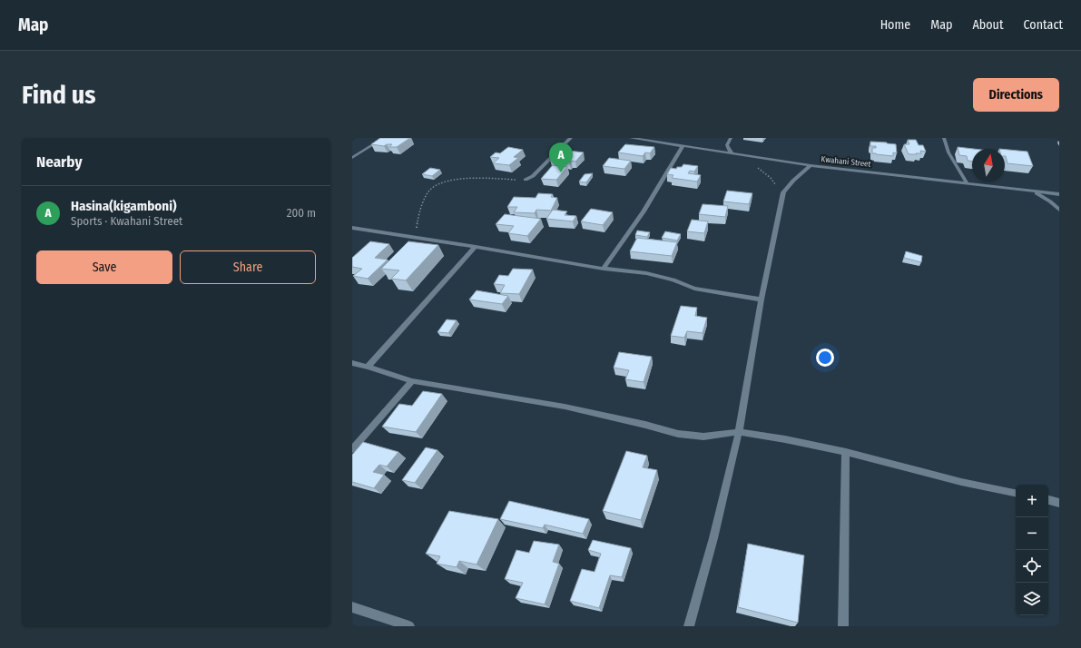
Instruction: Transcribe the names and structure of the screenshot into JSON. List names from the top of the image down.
{
  "streets": {
    "street": ["Kwahani Street"]
  },
  "north": "top",
  "page": {
    "header": "Map",
    "nav": [
      "Home",
      "Map",
      "About",
      "Contact"
    ],
    "buttons": [
      "Directions",
      ["Save", "Share"]
    ],
    "title": "Find us",
    "heading": "Nearby",
    "pins": "A",
    "list": [
      {
        "mark": "A",
        "name": "Hasina(kigamboni)",
        "note": "Sports · Kwahani Street",
        "value": "200 m"
      }
    ],
    "map_buttons": ["+", "−"]
  }
}
